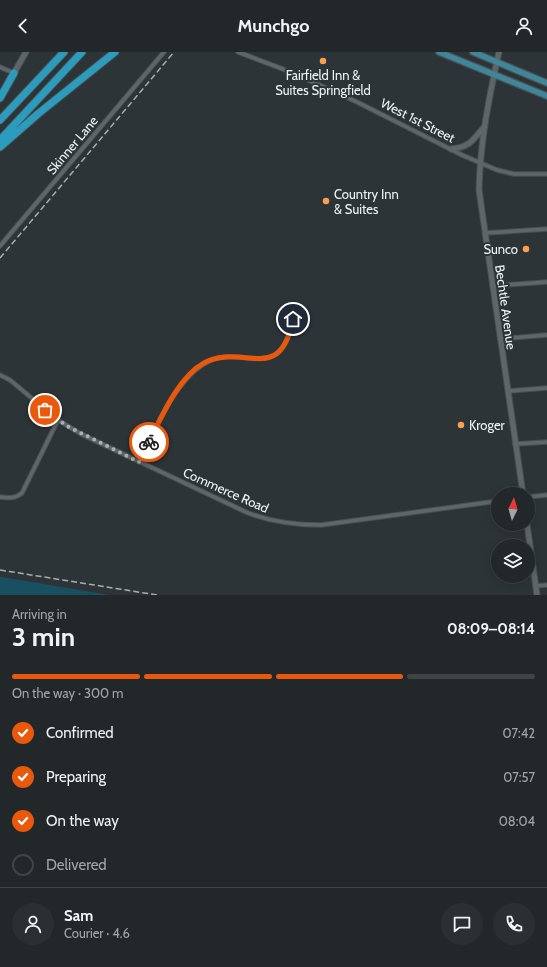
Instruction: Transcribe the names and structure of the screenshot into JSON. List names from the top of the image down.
{
  "streets": {
    "main road": ["Bechtle Avenue"],
    "street": ["West 1st Street", "Skinner Lane", "Commerce Road"]
  },
  "crossings": [
    ["West 1st Street", "Bechtle Avenue"]
  ],
  "places": [
    "Fairfield Inn & Suites Springfield",
    "Country Inn & Suites",
    "Sunco",
    "Kroger"
  ],
  "north": "top",
  "page": {
    "header": "Munchgo",
    "heading": ["3 min", "Arriving in", "08:09–08:14"],
    "panel": ["Sam", "Courier · 4.6"],
    "bar": "On the way · 300 m",
    "list": [
      ["Confirmed", "07:42"],
      ["Preparing", "07:57"],
      ["On the way", "08:04"],
      "Delivered"
    ]
  }
}
